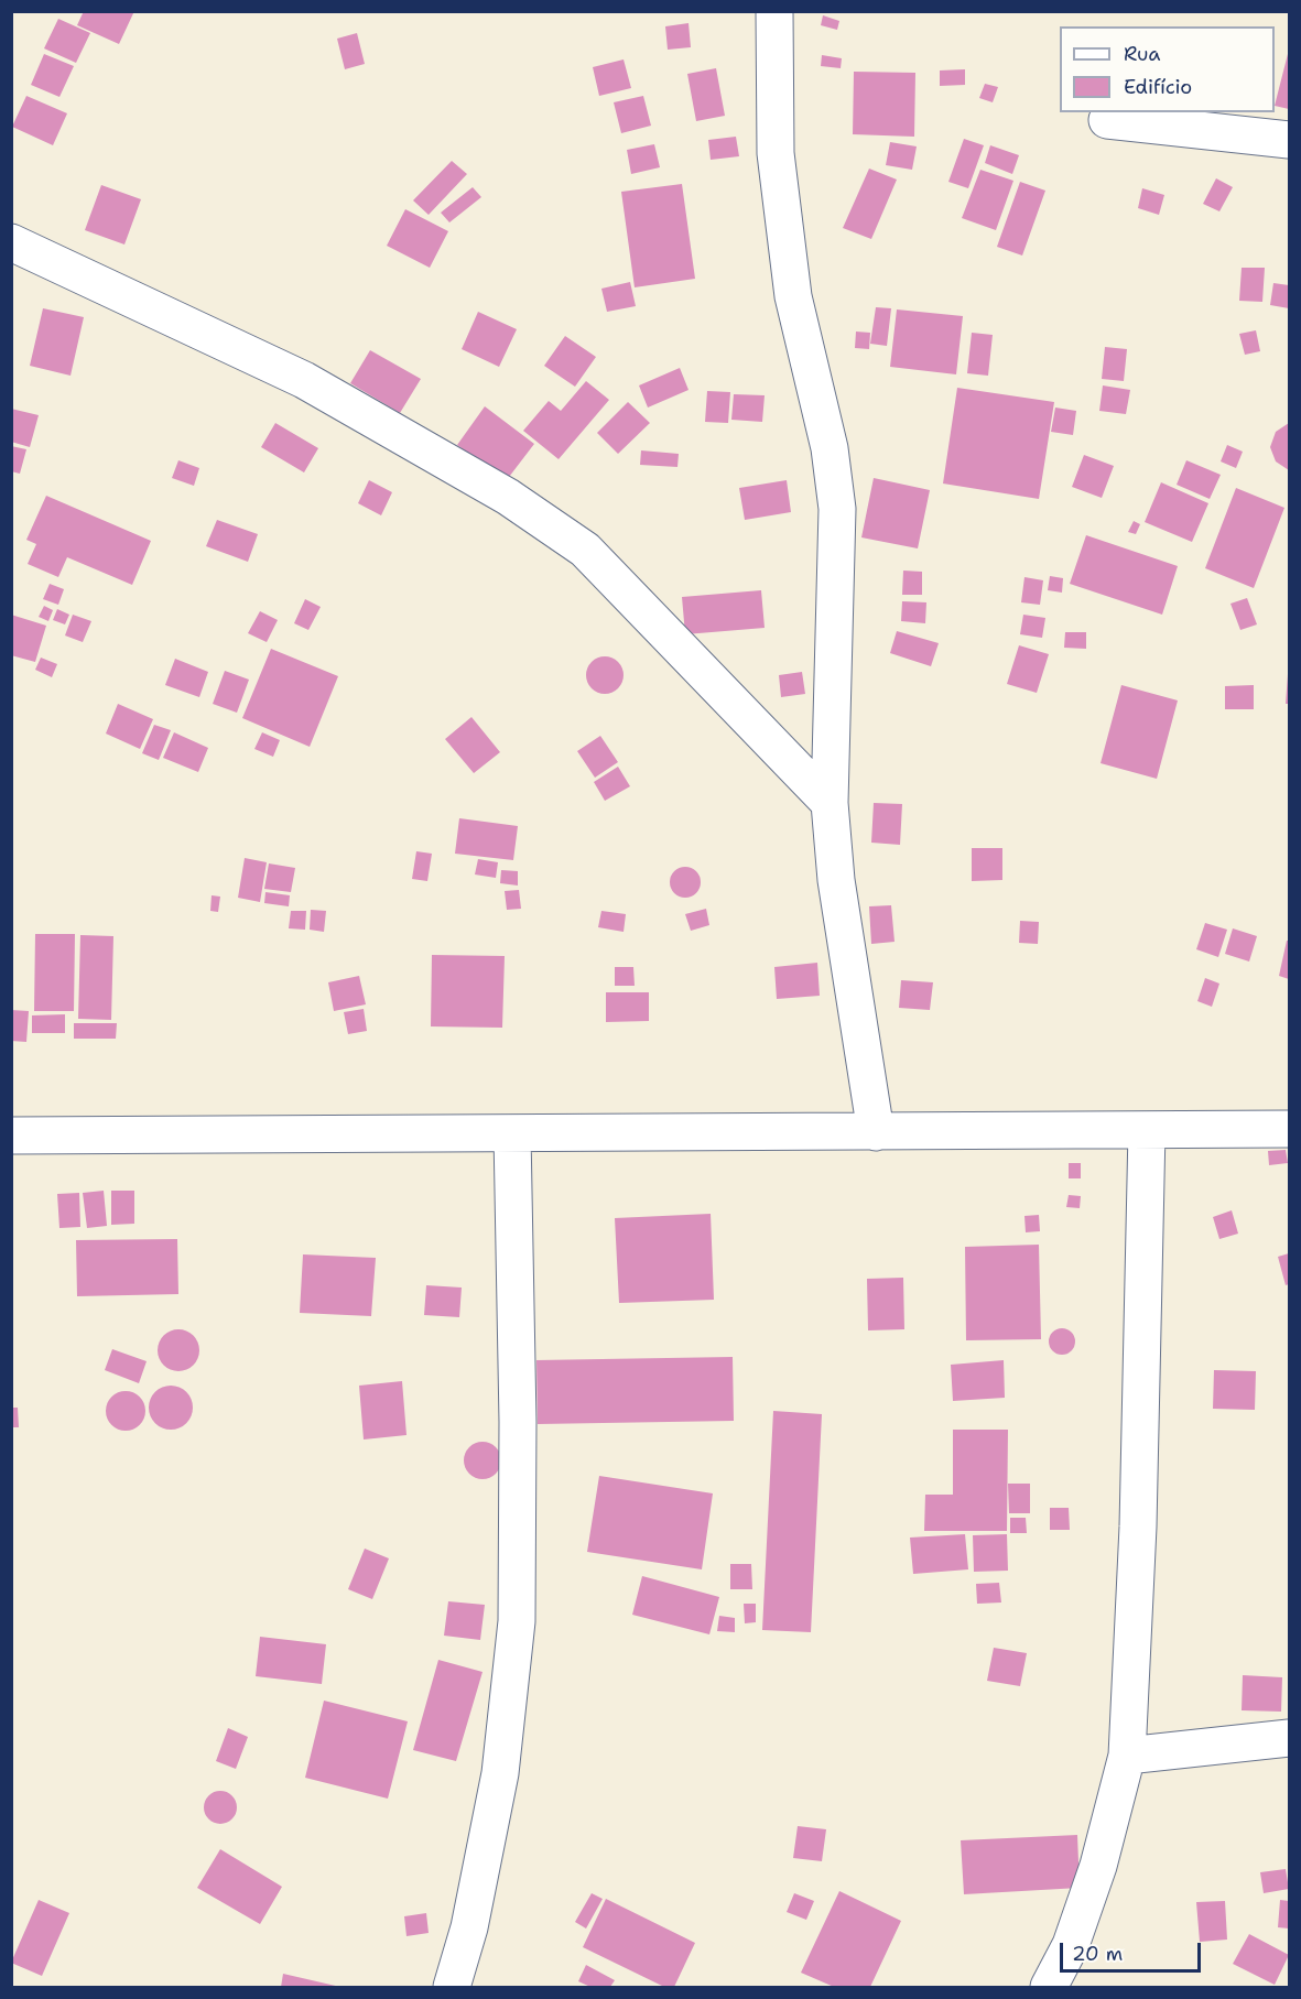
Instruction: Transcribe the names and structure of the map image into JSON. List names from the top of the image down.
{
  "legend": ["Rua", "Edifício"],
  "scale_bar": "20 m"
}
